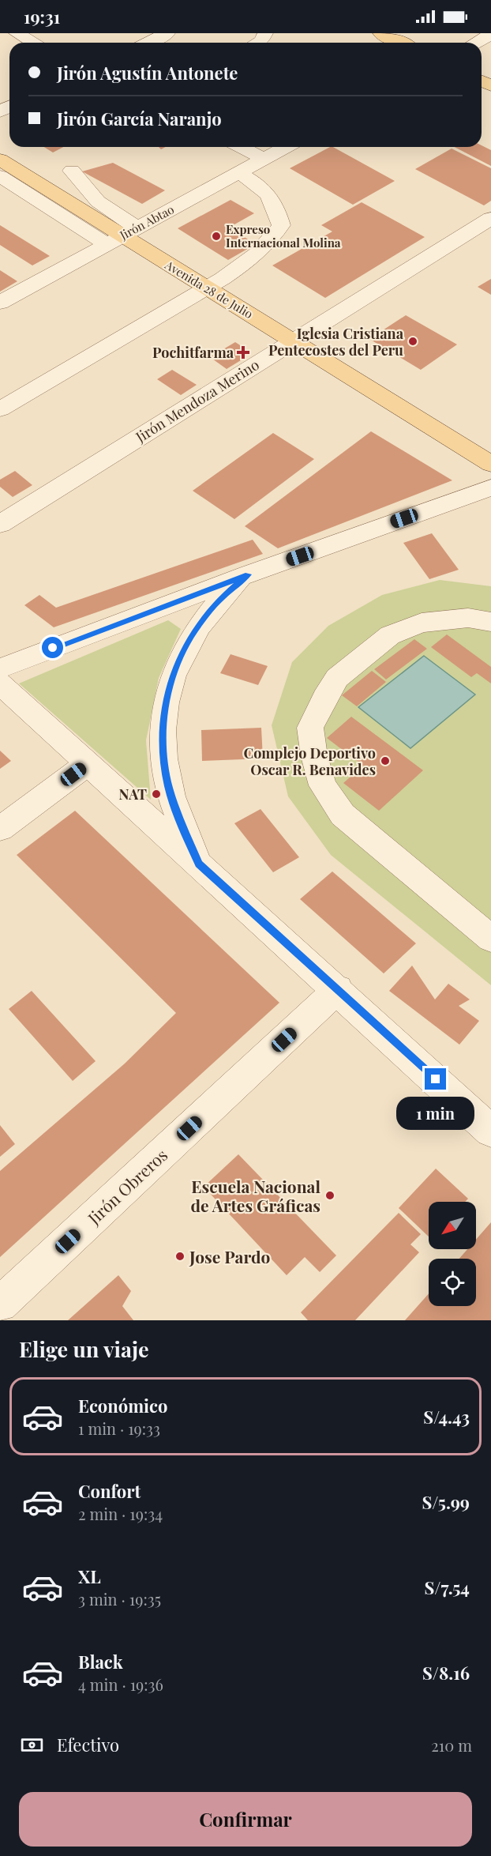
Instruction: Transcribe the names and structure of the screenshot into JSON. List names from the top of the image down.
{
  "streets": {
    "main road": ["Avenida 28 de Julio"],
    "street": ["Jirón Abtao", "Jirón Mendoza Merino", "Jirón Obreros"]
  },
  "crossings": [
    ["Jirón Abtao", "Avenida 28 de Julio"],
    ["Avenida 28 de Julio", "Jirón Mendoza Merino"]
  ],
  "places": {
    "other": [
      "Expreso Internacional Molina",
      "Iglesia Cristiana Pentecostes del Peru",
      "Complejo Deportivo Oscar R. Benavides",
      "NAT",
      "Escuela Nacional de Artes Gráficas",
      "Jose Pardo"
    ],
    "health": ["Pochitfarma"]
  },
  "north": "bottom left",
  "page": {
    "status": "19:31",
    "banner": ["Jirón Agustín Antonete", "Jirón García Naranjo"],
    "bubble": "1 min",
    "heading": "Elige un viaje",
    "list": [
      {
        "name": "Económico",
        "note": "1 min · 19:33",
        "value": "S/4.43"
      },
      {
        "name": "Confort",
        "note": "2 min · 19:34",
        "value": "S/5.99"
      },
      {
        "name": "XL",
        "note": "3 min · 19:35",
        "value": "S/7.54"
      },
      {
        "name": "Black",
        "note": "4 min · 19:36",
        "value": "S/8.16"
      }
    ],
    "pay": ["Efectivo", "210 m"],
    "buttons": "Confirmar"
  }
}
